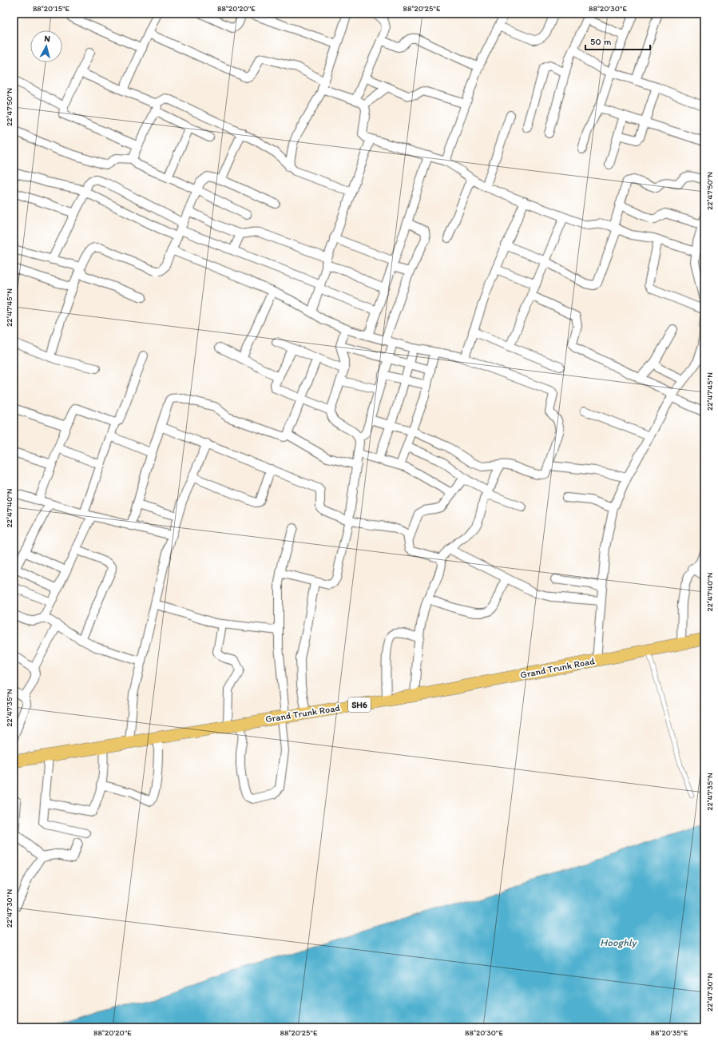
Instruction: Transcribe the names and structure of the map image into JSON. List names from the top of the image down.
{
  "streets": {
    "main road": ["Grand Trunk Road", "SH6"]
  },
  "water": ["Hooghly"],
  "scale_bar": "50 m",
  "north": "top",
  "coordinates": [
    "88°20'15\"E",
    "88°20'20\"E",
    "88°20'25\"E",
    "88°20'30\"E",
    "22°47'50\"N",
    "22°47'45\"N",
    "22°47'40\"N",
    "22°47'35\"N",
    "22°47'30\"N",
    "88°20'35\"E"
  ]
}
